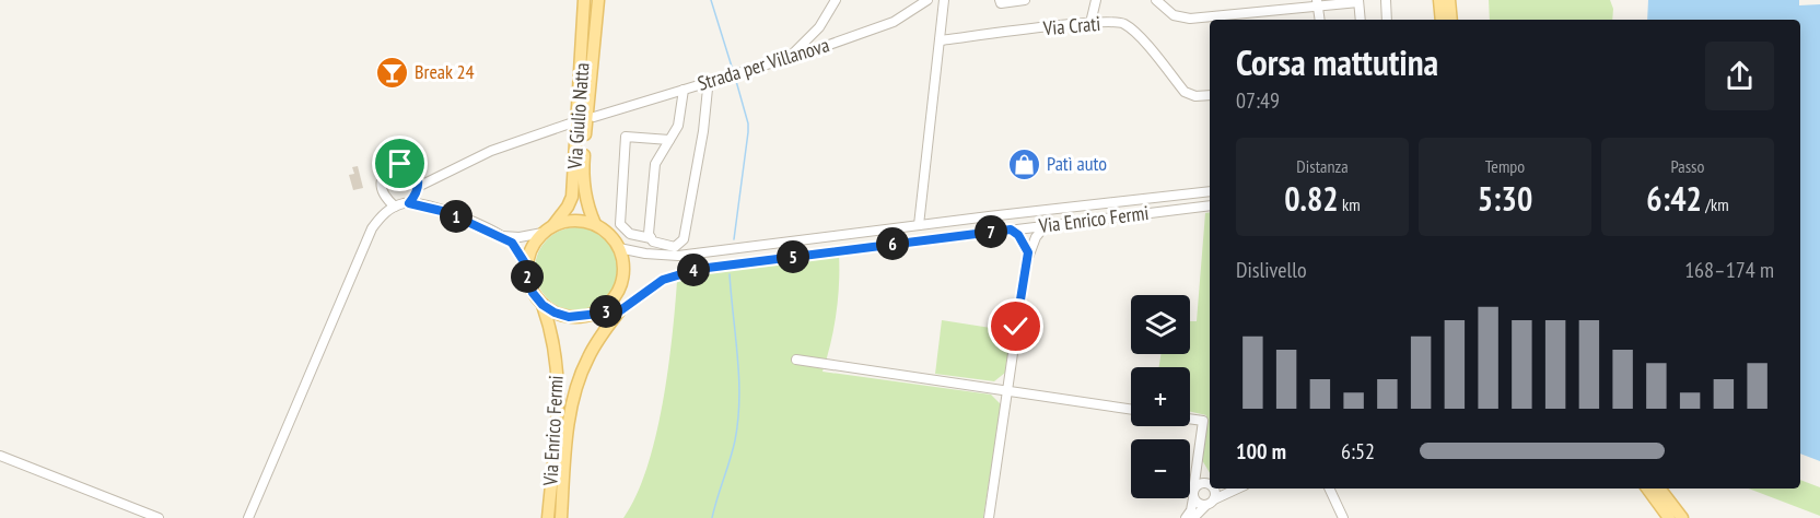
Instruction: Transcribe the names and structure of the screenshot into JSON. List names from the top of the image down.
{
  "streets": {
    "main road": ["Via Giulio Natta", "Via Enrico Fermi"],
    "street": ["Via Crati", "Strada per Villanova"]
  },
  "crossings": [
    ["Via Giulio Natta", "Via Enrico Fermi"]
  ],
  "places": {
    "bar": ["Break 24"],
    "shop": ["Patì auto"]
  },
  "page": {
    "heading": ["Corsa mattutina", "07:49"],
    "stats": [
      ["Distanza", "0.82 km"],
      ["Tempo", "5:30"],
      ["Passo", "6:42 /km"]
    ],
    "pins": [
      "1",
      "7",
      "6",
      "5",
      "4",
      "2",
      "3"
    ],
    "chart": ["Dislivello", "168–174 m"],
    "map_buttons": ["+", "−"],
    "list": [
      {
        "name": "100 m",
        "note": "6:52"
      }
    ]
  }
}
